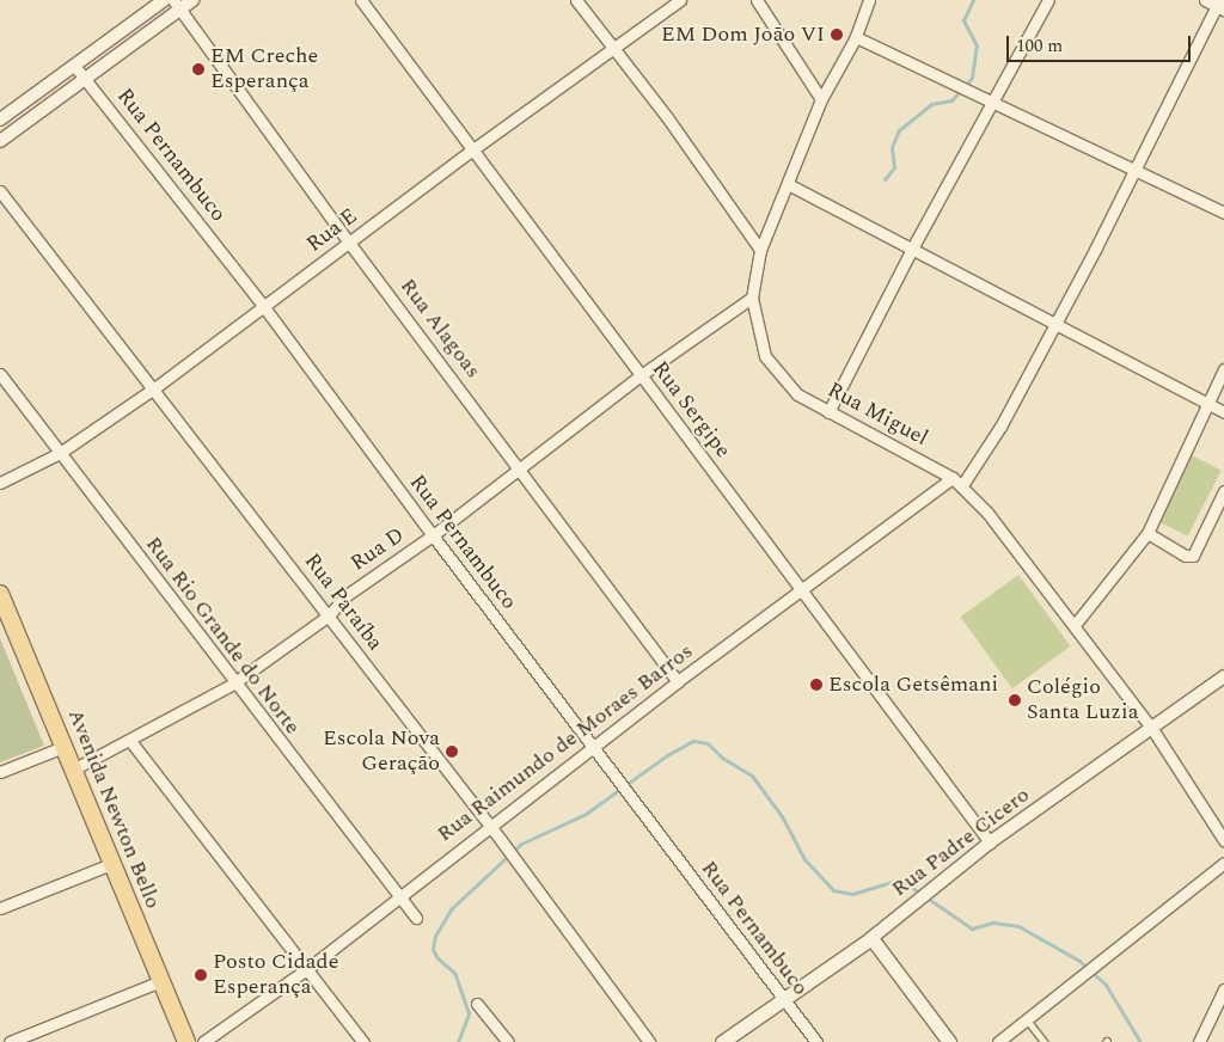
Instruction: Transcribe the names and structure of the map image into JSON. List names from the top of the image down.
{
  "streets": {
    "main road": ["Avenida Newton Bello", "Rua Padre Cicero"],
    "street": [
      "Rua Pernambuco",
      "Rua E",
      "Rua Alagoas",
      "Rua Sergipe",
      "Rua Miguel",
      "Rua D",
      "Rua Paraíba",
      "Rua Rio Grande do Norte",
      "Rua Raimundo de Moraes Barros"
    ]
  },
  "crossings": [
    ["Rua Pernambuco", "Rua E"],
    ["Rua Pernambuco", "Rua D"],
    ["Rua Pernambuco", "Rua Raimundo de Moraes Barros"],
    ["Rua Pernambuco", "Rua Padre Cicero"],
    ["Rua E", "Rua Alagoas"],
    ["Rua E", "Rua Sergipe"],
    ["Rua E", "Rua Paraíba"],
    ["Rua E", "Rua Rio Grande do Norte"],
    ["Rua Alagoas", "Rua D"],
    ["Rua Alagoas", "Rua Raimundo de Moraes Barros"],
    ["Rua Sergipe", "Rua D"],
    ["Rua Sergipe", "Rua Raimundo de Moraes Barros"],
    ["Rua Sergipe", "Rua Padre Cicero"],
    ["Rua Miguel", "Rua D"],
    ["Rua Miguel", "Rua Raimundo de Moraes Barros"],
    ["Rua Miguel", "Rua Padre Cicero"],
    ["Rua D", "Rua Paraíba"],
    ["Rua D", "Rua Rio Grande do Norte"],
    ["Rua D", "Avenida Newton Bello"],
    ["Rua Paraíba", "Rua Raimundo de Moraes Barros"],
    ["Rua Rio Grande do Norte", "Rua Raimundo de Moraes Barros"]
  ],
  "places": [
    "EM Dom João VI",
    "EM Creche Esperança",
    "Escola Getsêmani",
    "Colégio Santa Luzia",
    "Escola Nova Geração",
    "Posto Cidade Esperança"
  ],
  "scale_bar": "100 m"
}
